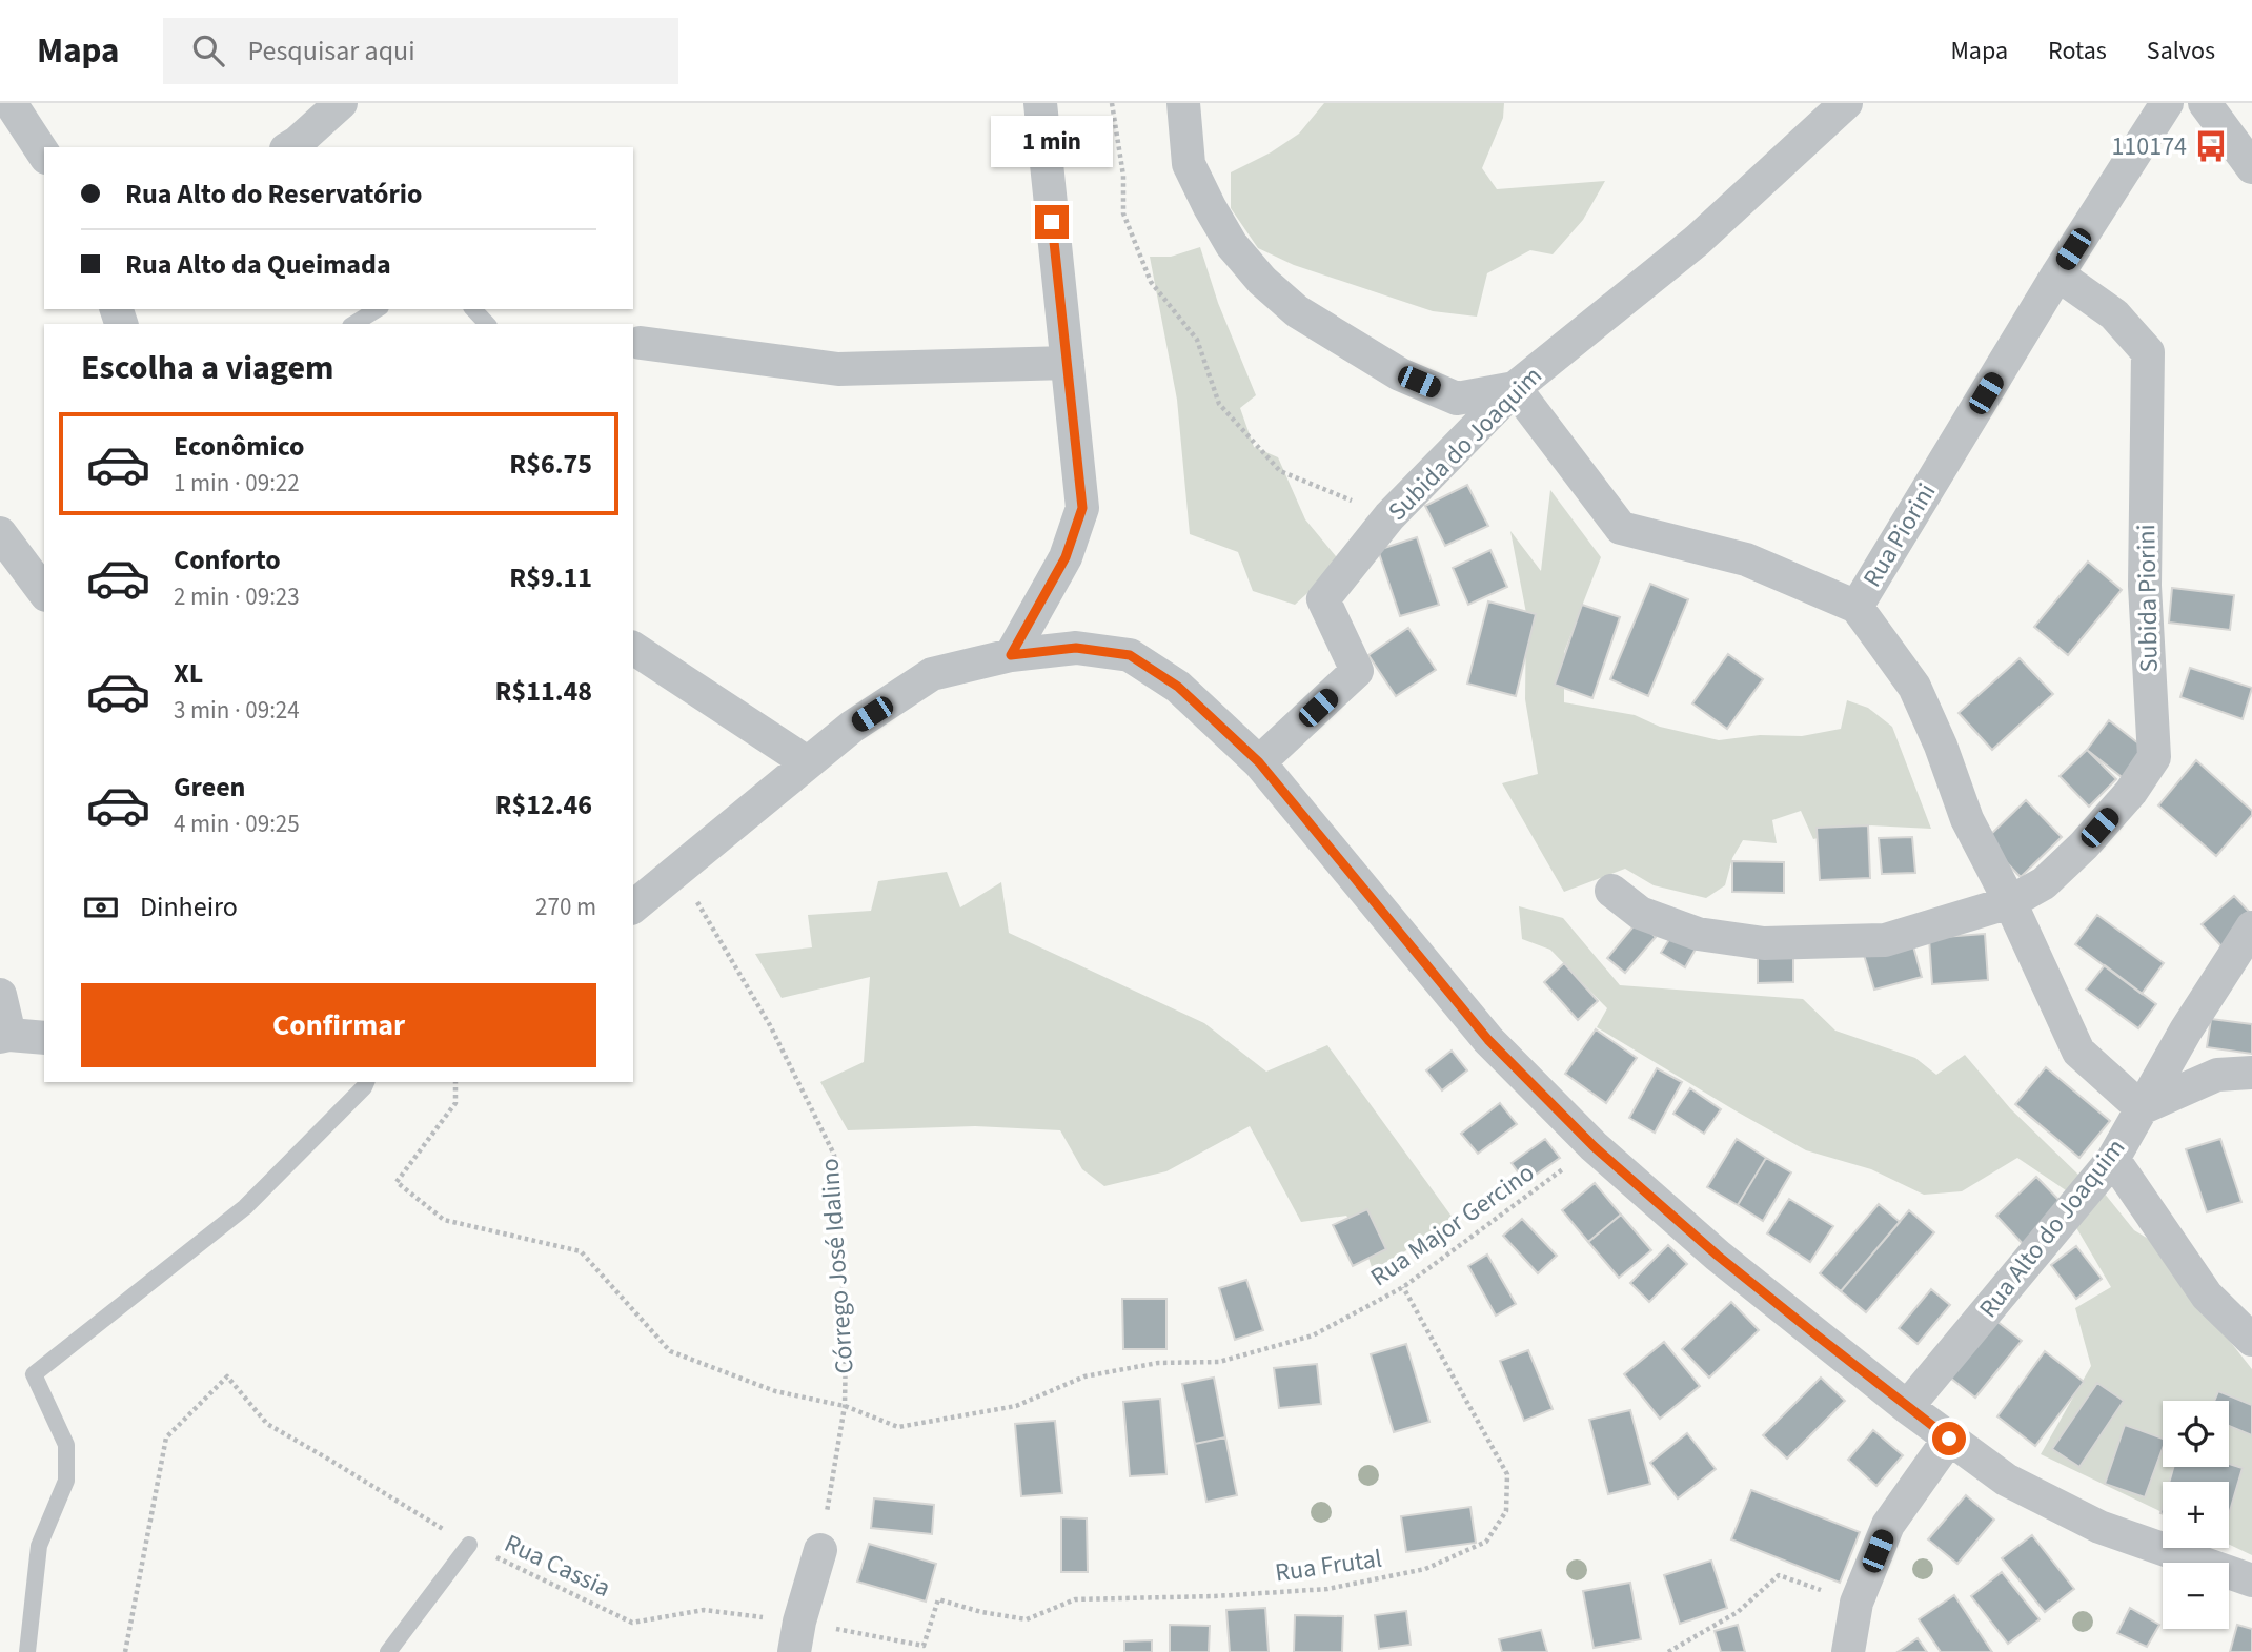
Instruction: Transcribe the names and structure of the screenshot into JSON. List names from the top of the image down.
{
  "streets": {
    "street": [
      "Subida do Joaquim",
      "Rua Piorini",
      "Subida Piorini",
      "Rua Alto do Joaquim"
    ],
    "path": [
      "Rua Major Gercino",
      "Córrego José Idalino",
      "Rua Cassia",
      "Rua Frutal"
    ]
  },
  "crossings": [
    ["Subida do Joaquim", "Rua Piorini"],
    ["Rua Piorini", "Subida Piorini"],
    ["Rua Major Gercino", "Córrego José Idalino"],
    ["Rua Major Gercino", "Rua Frutal"],
    ["Rua Cassia", "Rua Frutal"]
  ],
  "places": {
    "bus stop": ["110174"]
  },
  "page": {
    "header": "Mapa",
    "search": "Pesquisar aqui",
    "nav": ["Mapa", "Rotas", "Salvos"],
    "bubble": "1 min",
    "banner": ["Rua Alto do Reservatório", "Rua Alto da Queimada"],
    "heading": "Escolha a viagem",
    "list": [
      {
        "name": "Econômico",
        "note": "1 min · 09:22",
        "value": "R$6.75"
      },
      {
        "name": "Conforto",
        "note": "2 min · 09:23",
        "value": "R$9.11"
      },
      {
        "name": "XL",
        "note": "3 min · 09:24",
        "value": "R$11.48"
      },
      {
        "name": "Green",
        "note": "4 min · 09:25",
        "value": "R$12.46"
      }
    ],
    "pay": ["Dinheiro", "270 m"],
    "buttons": "Confirmar",
    "map_buttons": ["+", "−"]
  }
}
